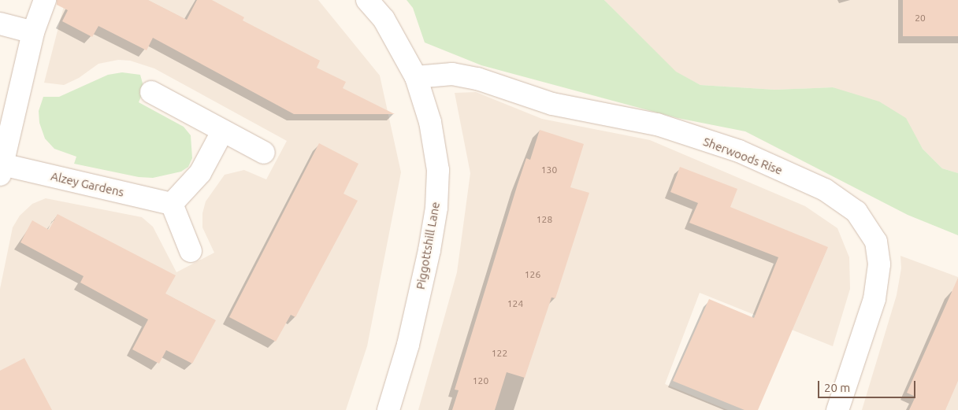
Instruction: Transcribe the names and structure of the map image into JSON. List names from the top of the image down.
{
  "streets": {
    "street": ["Sherwoods Rise", "Alzey Gardens", "Piggottshill Lane"]
  },
  "crossings": [
    ["Sherwoods Rise", "Piggottshill Lane"]
  ],
  "house_numbers": [
    "20",
    "130",
    "128",
    "126",
    "124",
    "122",
    "120"
  ],
  "scale_bar": "20 m"
}
